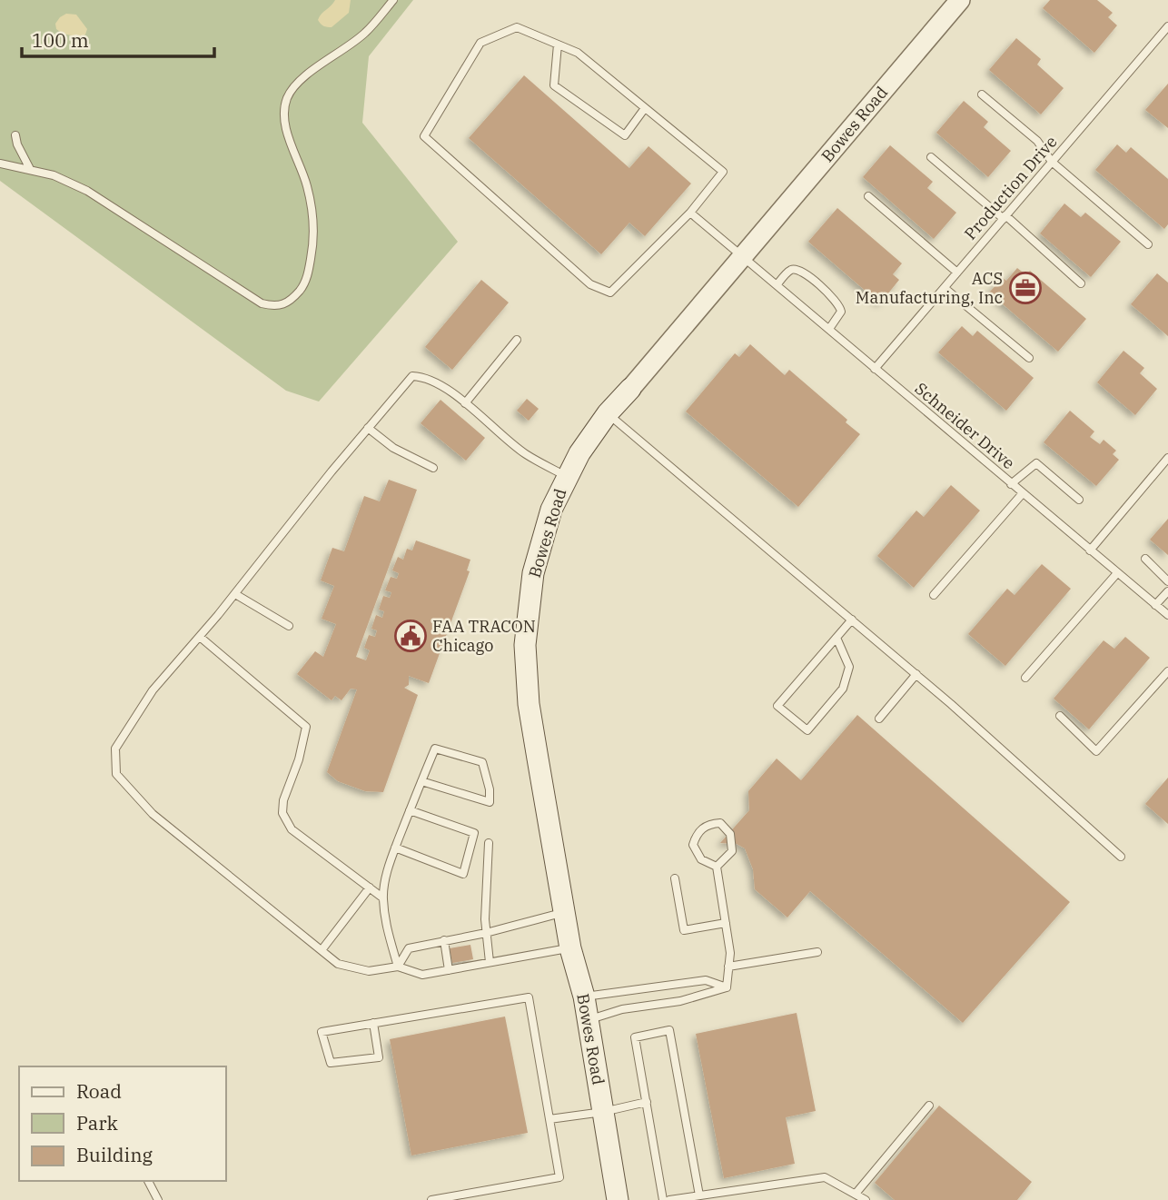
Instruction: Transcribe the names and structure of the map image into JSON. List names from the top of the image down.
{
  "streets": {
    "main road": ["Bowes Road"],
    "lane": ["Production Drive", "Schneider Drive"]
  },
  "crossings": [
    ["Bowes Road", "Schneider Drive"],
    ["Production Drive", "Schneider Drive"]
  ],
  "places": {
    "office": ["ACS Manufacturing, Inc"],
    "public building": ["FAA TRACON Chicago"]
  },
  "legend": ["Road", "Park", "Building"],
  "scale_bar": "100 m"
}
